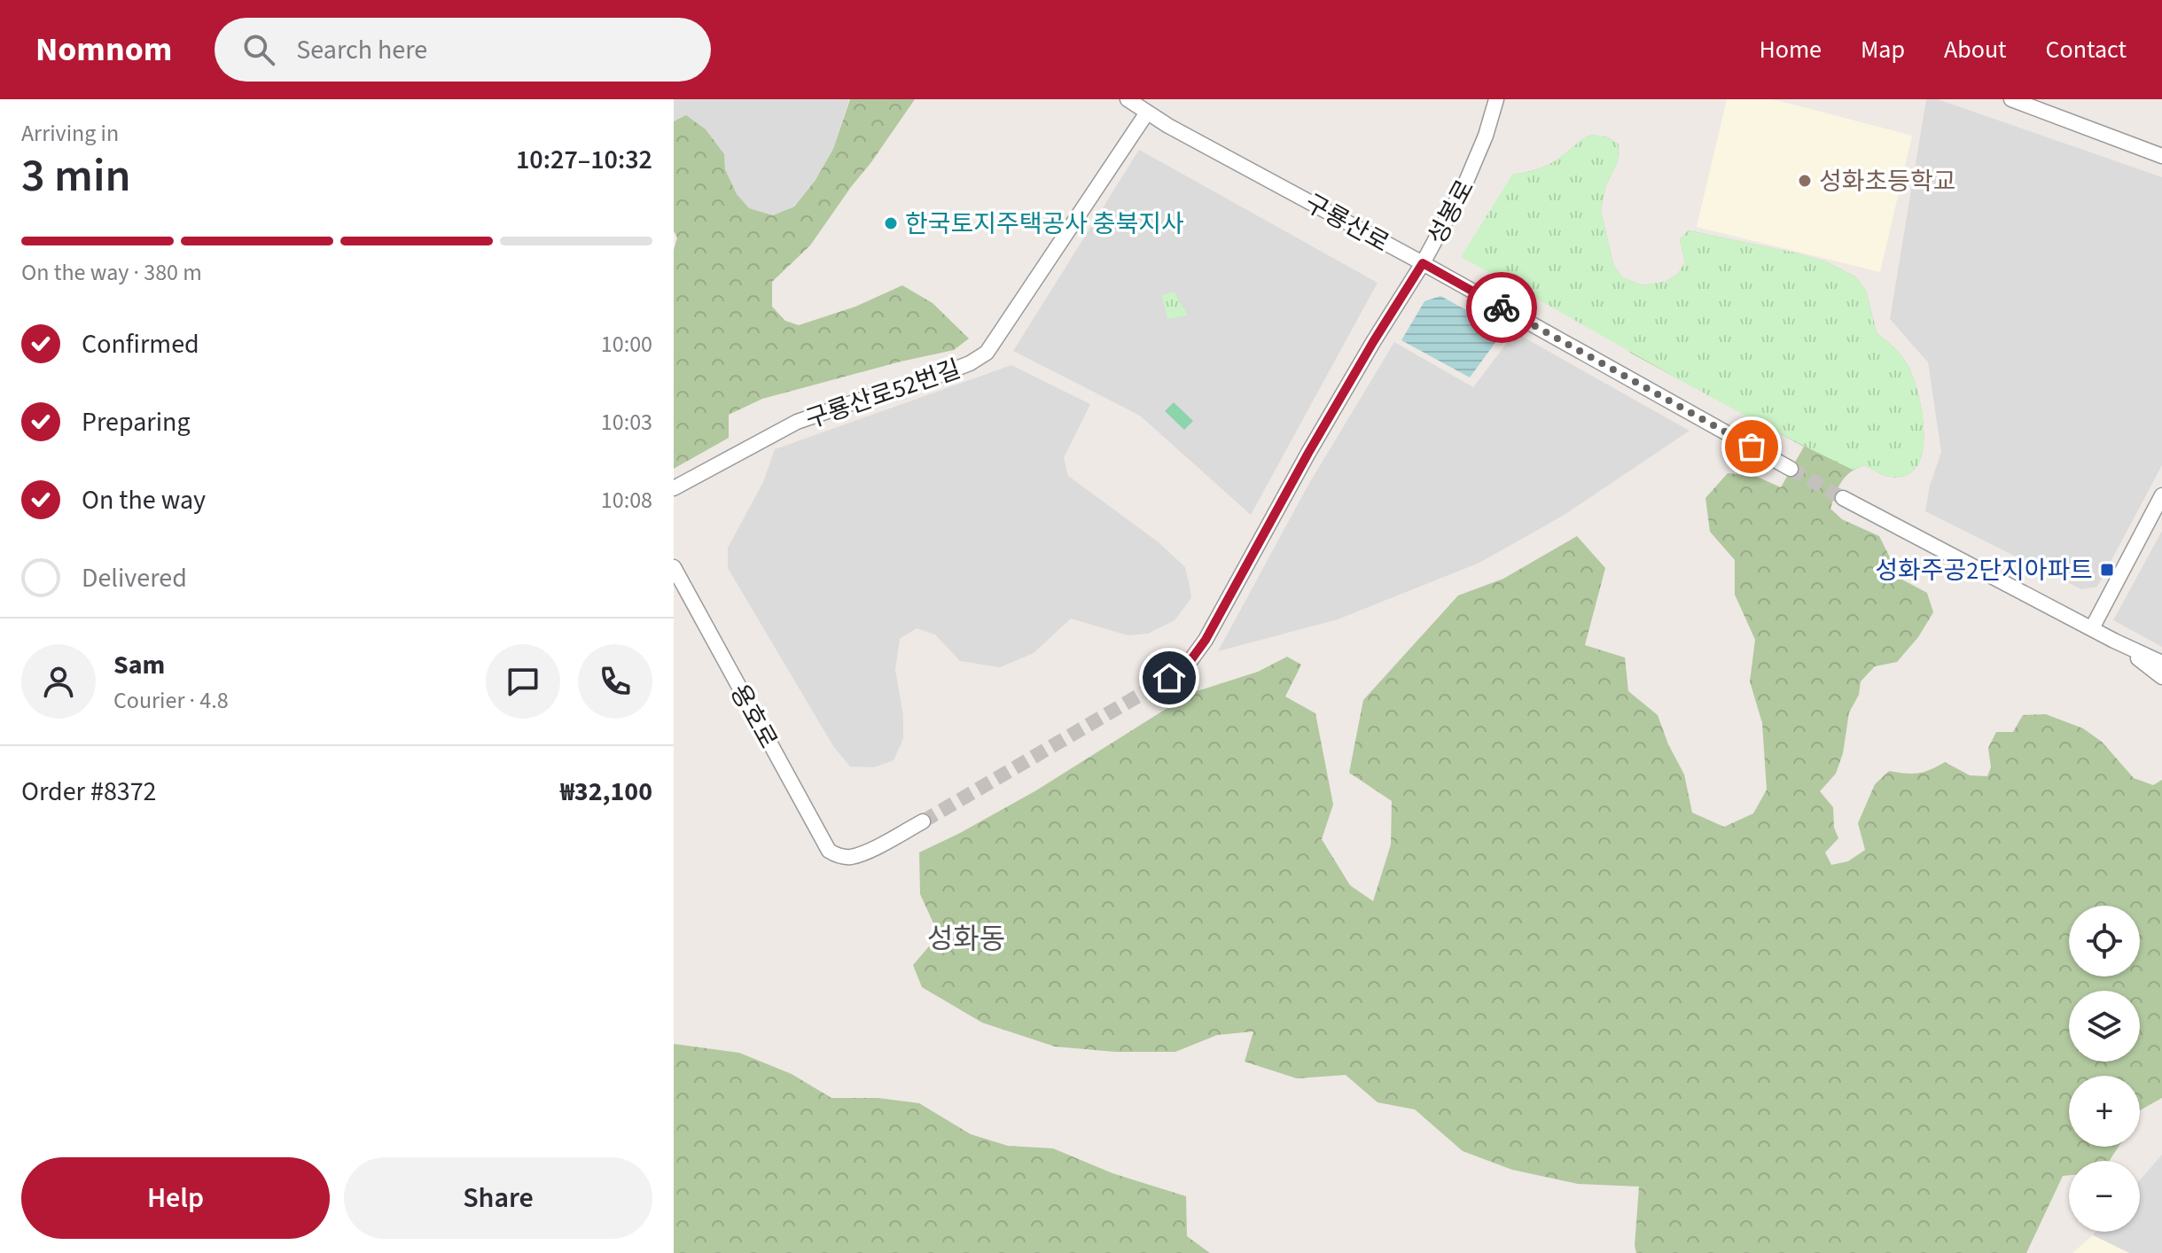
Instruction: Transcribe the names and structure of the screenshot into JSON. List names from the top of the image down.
{
  "streets": {
    "street": [
      "성봉로",
      "구룡산로",
      "구룡산로52번길",
      "용호로"
    ]
  },
  "crossings": [
    ["성봉로", "구룡산로"],
    ["구룡산로", "구룡산로52번길"]
  ],
  "districts": ["성화동"],
  "places": {
    "other": ["성화초등학교", "한국토지주택공사 충북지사"],
    "transit": ["성화주공2단지아파트"]
  },
  "page": {
    "header": "Nomnom",
    "search": "Search here",
    "nav": [
      "Home",
      "Map",
      "About",
      "Contact"
    ],
    "heading": ["3 min", "Arriving in", "10:27–10:32"],
    "panel": [
      "Sam",
      "Courier · 4.8",
      "Order #8372",
      "₩32,100"
    ],
    "bar": "On the way · 380 m",
    "list": [
      ["Confirmed", "10:00"],
      ["Preparing", "10:03"],
      ["On the way", "10:08"],
      "Delivered"
    ],
    "map_buttons": ["+", "−"],
    "buttons": ["Help", "Share"]
  }
}
